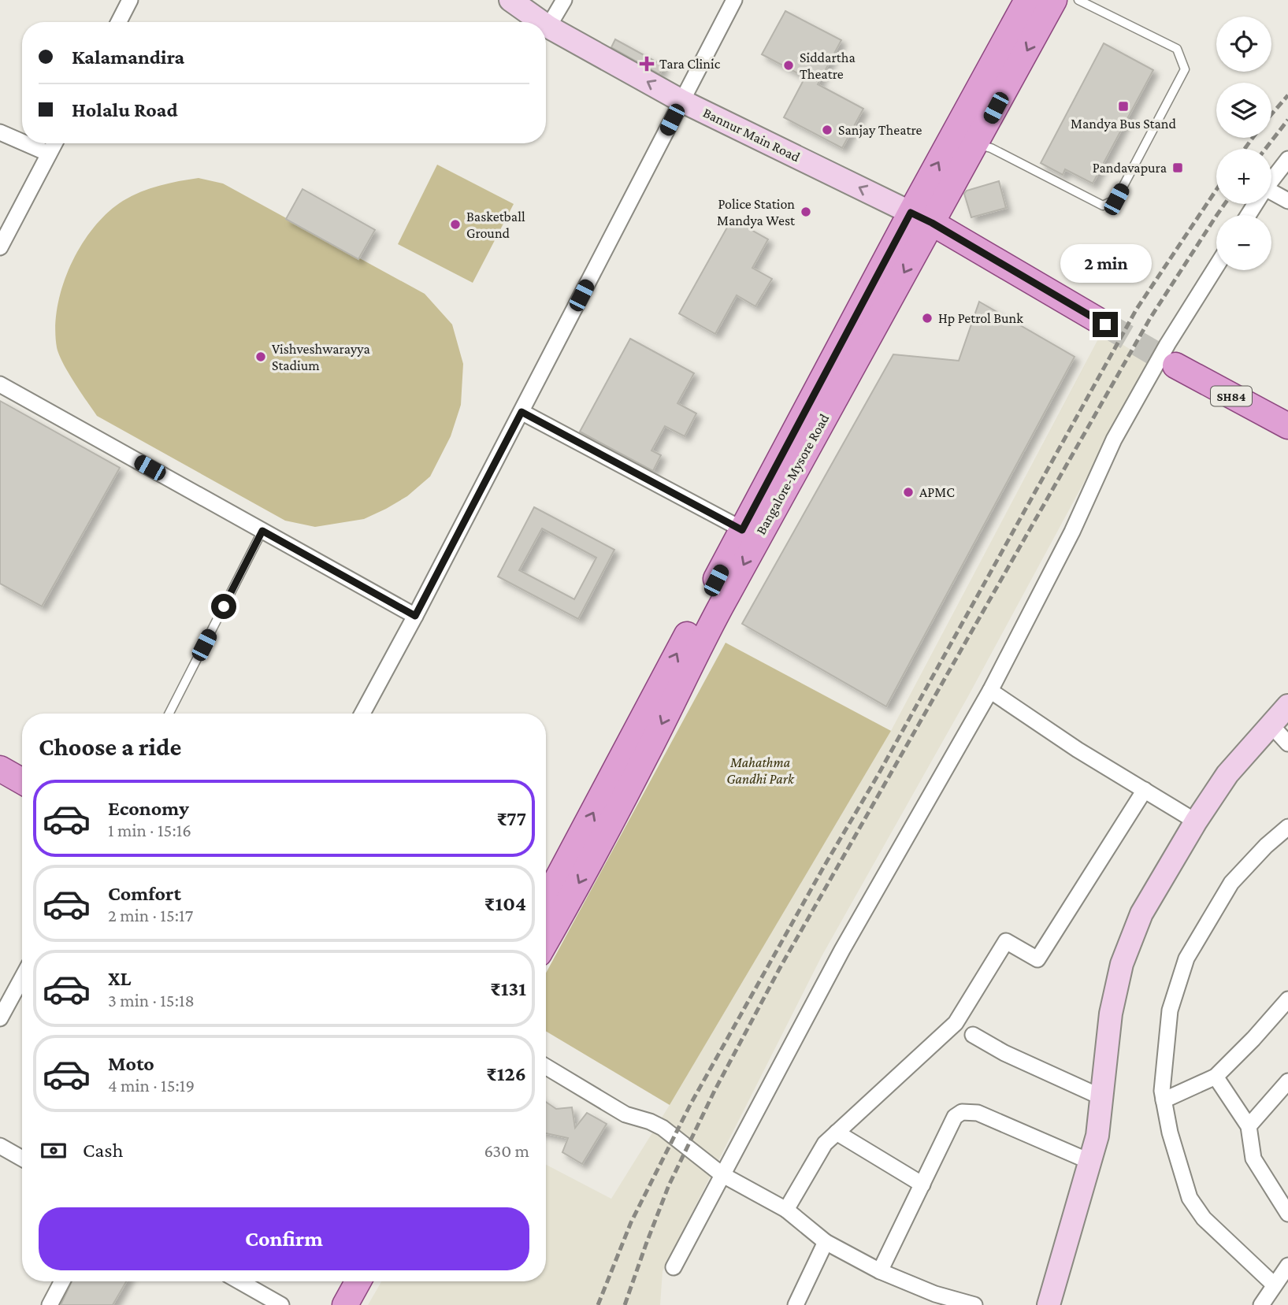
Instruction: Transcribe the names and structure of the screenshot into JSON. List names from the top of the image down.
{
  "streets": {
    "main road": ["SH84", "Bangalore-Mysore Road"],
    "street": ["Bannur Main Road"]
  },
  "crossings": [
    ["Bannur Main Road", "Bangalore-Mysore Road"]
  ],
  "one_way": ["Bannur Main Road"],
  "parks": ["Mahathma Gandhi Park"],
  "places": {
    "health": ["Tara Clinic"],
    "other": [
      "Siddartha Theatre",
      "Sanjay Theatre",
      "Police Station Mandya West",
      "Basketball Ground",
      "Hp Petrol Bunk",
      "Vishveshwarayya Stadium",
      "APMC"
    ],
    "transit": ["Mandya Bus Stand", "Pandavapura"]
  },
  "page": {
    "map_buttons": ["+", "−"],
    "banner": ["Kalamandira", "Holalu Road"],
    "bubble": "2 min",
    "heading": "Choose a ride",
    "list": [
      {
        "name": "Economy",
        "note": "1 min · 15:16",
        "value": "₹77"
      },
      {
        "name": "Comfort",
        "note": "2 min · 15:17",
        "value": "₹104"
      },
      {
        "name": "XL",
        "note": "3 min · 15:18",
        "value": "₹131"
      },
      {
        "name": "Moto",
        "note": "4 min · 15:19",
        "value": "₹126"
      }
    ],
    "pay": ["Cash", "630 m"],
    "buttons": "Confirm"
  }
}
